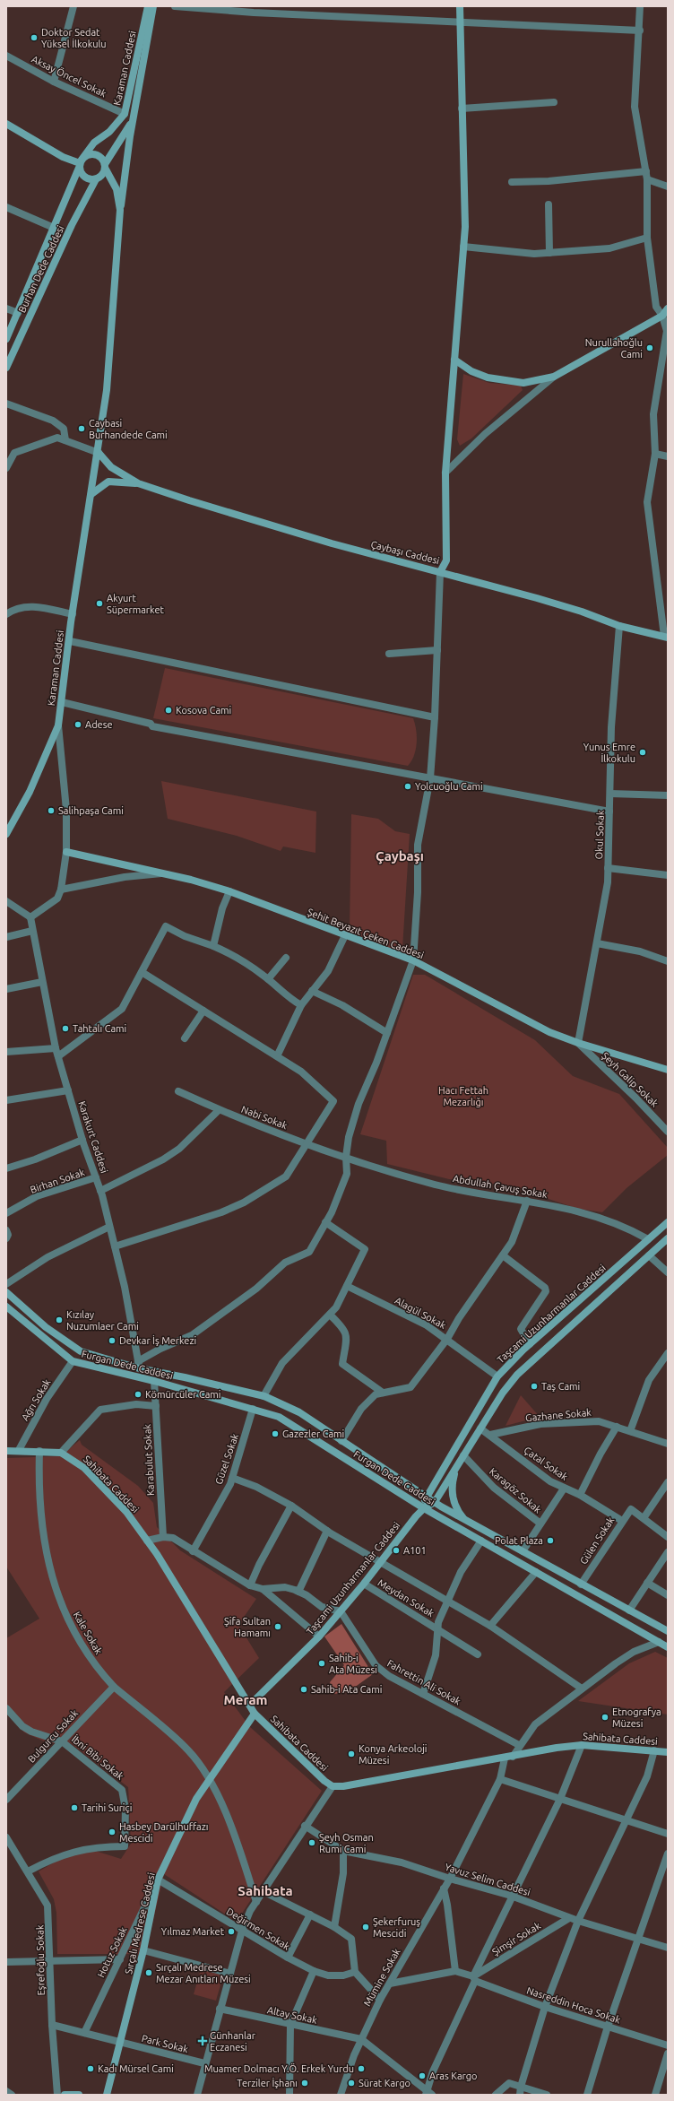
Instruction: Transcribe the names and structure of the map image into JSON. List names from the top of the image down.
{
  "streets": {
    "street": [
      "Karaman Caddesi",
      "Aksay Öncel Sokak",
      "Burhan Dede Caddesi",
      "Çaybaşı Caddesi",
      "Okul Sokak",
      "Şehit Beyazıt Çeken Caddesi",
      "Şeyh Galip Sokak",
      "Nabi Sokak",
      "Karakurt Caddesi",
      "Birhan Sokak",
      "Abdullah Çavuş Sokak",
      "Alagül Sokak",
      "Taşcami Uzunharmanlar Caddesi",
      "Furgan Dede Caddesi",
      "Ağrı Sokak",
      "Gazhane Sokak",
      "Güzel Sokak",
      "Karabulut Sokak",
      "Çatal Sokak",
      "Sahibata Caddesi",
      "Karagöz Sokak",
      "Gülen Sokak",
      "Meydan Sokak",
      "Kale Sokak",
      "Fahrettin Ali Sokak",
      "Bulgurcu Sokak",
      "İbni Bibi Sokak",
      "Yavuz Selim Caddesi",
      "Sırçalı Medrese Caddesi",
      "Değirmen Sokak",
      "Şimşir Sokak",
      "Hotuz Sokak",
      "Eşrefoğlu Sokak",
      "Mümine Sokak",
      "Nasreddin Hoca Sokak",
      "Altay Sokak",
      "Park Sokak"
    ]
  },
  "crossings": [
    ["Karaman Caddesi", "Aksay Öncel Sokak"],
    ["Karaman Caddesi", "Burhan Dede Caddesi"],
    ["Çaybaşı Caddesi", "Okul Sokak"],
    ["Okul Sokak", "Şehit Beyazıt Çeken Caddesi"],
    ["Okul Sokak", "Şeyh Galip Sokak"],
    ["Şehit Beyazıt Çeken Caddesi", "Şeyh Galip Sokak"],
    ["Nabi Sokak", "Abdullah Çavuş Sokak"],
    ["Karakurt Caddesi", "Birhan Sokak"],
    ["Karakurt Caddesi", "Furgan Dede Caddesi"],
    ["Abdullah Çavuş Sokak", "Taşcami Uzunharmanlar Caddesi"],
    ["Alagül Sokak", "Taşcami Uzunharmanlar Caddesi"],
    ["Taşcami Uzunharmanlar Caddesi", "Furgan Dede Caddesi"],
    ["Taşcami Uzunharmanlar Caddesi", "Çatal Sokak"],
    ["Taşcami Uzunharmanlar Caddesi", "Sahibata Caddesi"],
    ["Taşcami Uzunharmanlar Caddesi", "Karagöz Sokak"],
    ["Taşcami Uzunharmanlar Caddesi", "Meydan Sokak"],
    ["Taşcami Uzunharmanlar Caddesi", "Fahrettin Ali Sokak"],
    ["Furgan Dede Caddesi", "Ağrı Sokak"],
    ["Furgan Dede Caddesi", "Güzel Sokak"],
    ["Furgan Dede Caddesi", "Karabulut Sokak"],
    ["Furgan Dede Caddesi", "Gülen Sokak"],
    ["Ağrı Sokak", "Sahibata Caddesi"],
    ["Gazhane Sokak", "Çatal Sokak"],
    ["Çatal Sokak", "Gülen Sokak"],
    ["Sahibata Caddesi", "Kale Sokak"],
    ["Sahibata Caddesi", "Sırçalı Medrese Caddesi"],
    ["Sahibata Caddesi", "Mümine Sokak"],
    ["Kale Sokak", "Bulgurcu Sokak"],
    ["Kale Sokak", "Sırçalı Medrese Caddesi"],
    ["Bulgurcu Sokak", "İbni Bibi Sokak"],
    ["İbni Bibi Sokak", "Eşrefoğlu Sokak"],
    ["Yavuz Selim Caddesi", "Şimşir Sokak"],
    ["Yavuz Selim Caddesi", "Mümine Sokak"],
    ["Sırçalı Medrese Caddesi", "Değirmen Sokak"],
    ["Sırçalı Medrese Caddesi", "Hotuz Sokak"],
    ["Sırçalı Medrese Caddesi", "Park Sokak"],
    ["Değirmen Sokak", "Hotuz Sokak"],
    ["Şimşir Sokak", "Nasreddin Hoca Sokak"],
    ["Hotuz Sokak", "Park Sokak"],
    ["Eşrefoğlu Sokak", "Park Sokak"],
    ["Mümine Sokak", "Altay Sokak"]
  ],
  "districts": ["Çaybaşı", "Meram", "Sahibata"],
  "parks": ["Hacı Fettah Mezarlığı"],
  "places": {
    "other": [
      "Doktor Sedat Yüksel İlkokulu",
      "Nurullahoğlu Cami",
      "Caybasi Burhandede Cami",
      "Akyurt Süpermarket",
      "Kosova Cami",
      "Adese",
      "Yunus Emre İlkokulu",
      "Yolcuoğlu Cami",
      "Salihpaşa Cami",
      "Tahtalı Cami",
      "Kızılay Nuzumlaer Cami",
      "Devkar İş Merkezi",
      "Taş Cami",
      "Kömürcüler Cami",
      "Gazezler Cami",
      "Polat Plaza",
      "A101",
      "Şifa Sultan Hamamı",
      "Sahib-i Ata Müzesi",
      "Sahib-i Ata Cami",
      "Etnografya Müzesi",
      "Konya Arkeoloji Müzesi",
      "Tarihi Suriçi",
      "Hasbey Darülhuffazı Mescidi",
      "Şeyh Osman Rumi Cami",
      "Şekerfuruş Mescidi",
      "Yılmaz Market",
      "Sırçalı Medrese Mezar Anıtları Müzesi",
      "Kadı Mürsel Cami",
      "Muamer Dolmacı Y.Ö. Erkek Yurdu",
      "Aras Kargo",
      "Terziler İşhanı",
      "Sürat Kargo"
    ],
    "health": ["Günhanlar Eczanesi"]
  }
}
